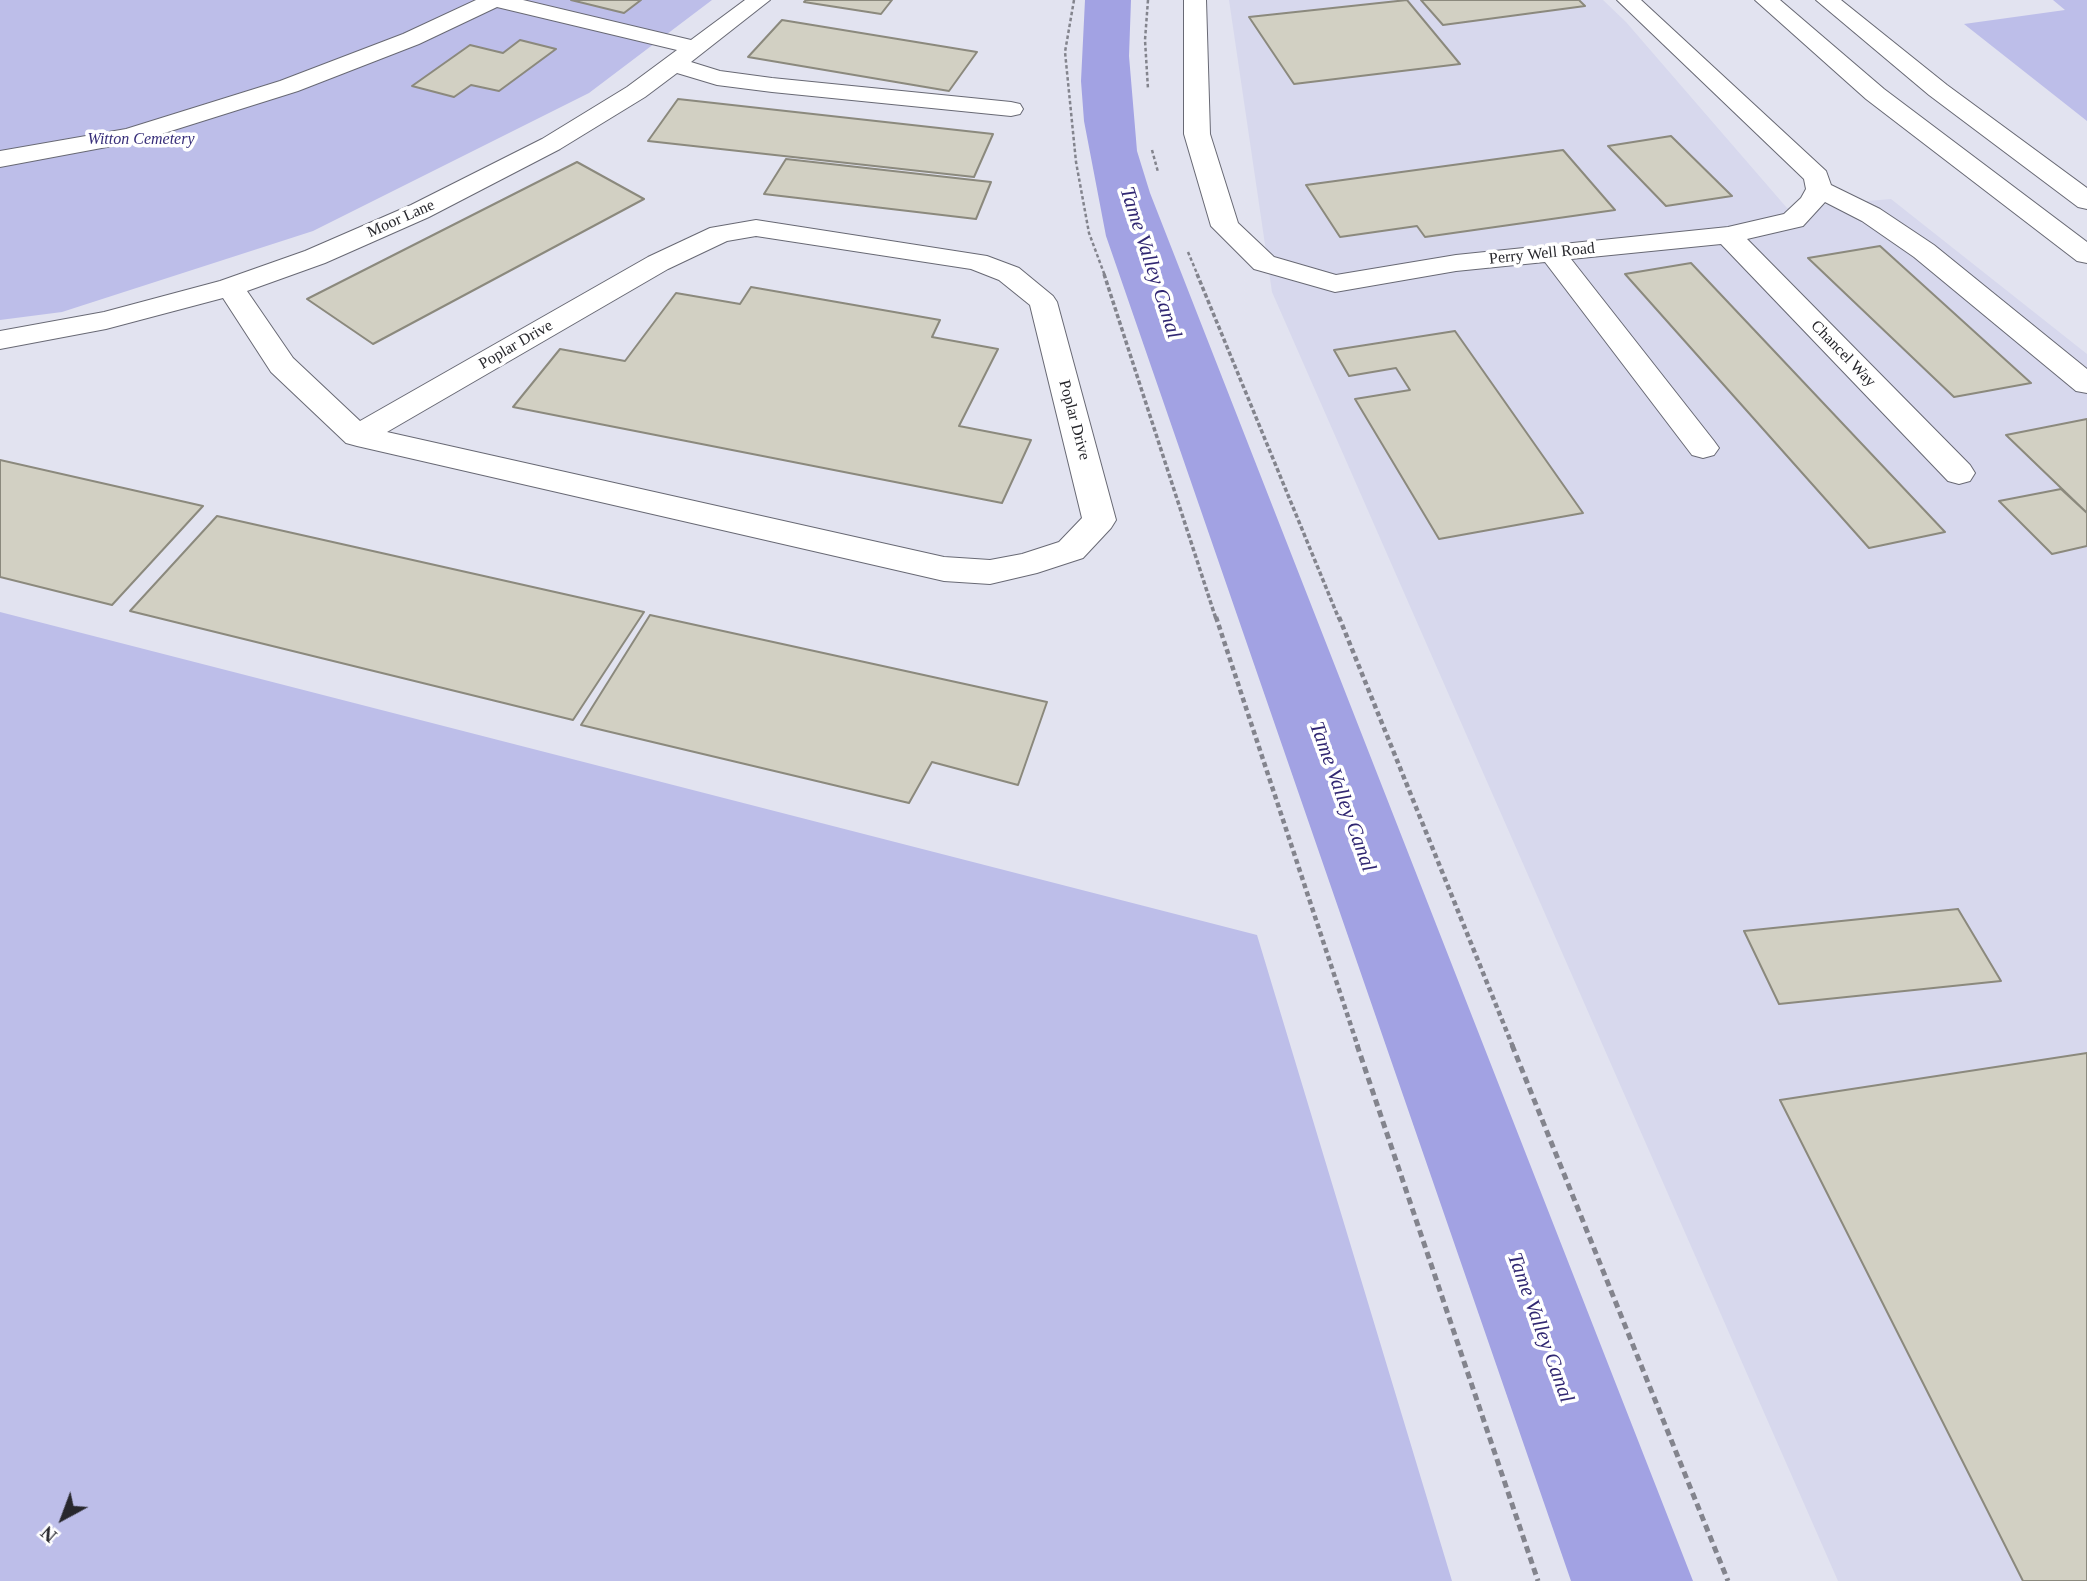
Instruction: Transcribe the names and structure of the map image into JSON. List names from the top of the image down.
{
  "streets": {
    "main road": [
      "Moor Lane",
      "Perry Well Road",
      "Poplar Drive",
      "Chancel Way"
    ]
  },
  "crossings": [
    ["Perry Well Road", "Chancel Way"]
  ],
  "water": ["Tame Valley Canal"],
  "parks": ["Witton Cemetery"],
  "north": "bottom left"
}
